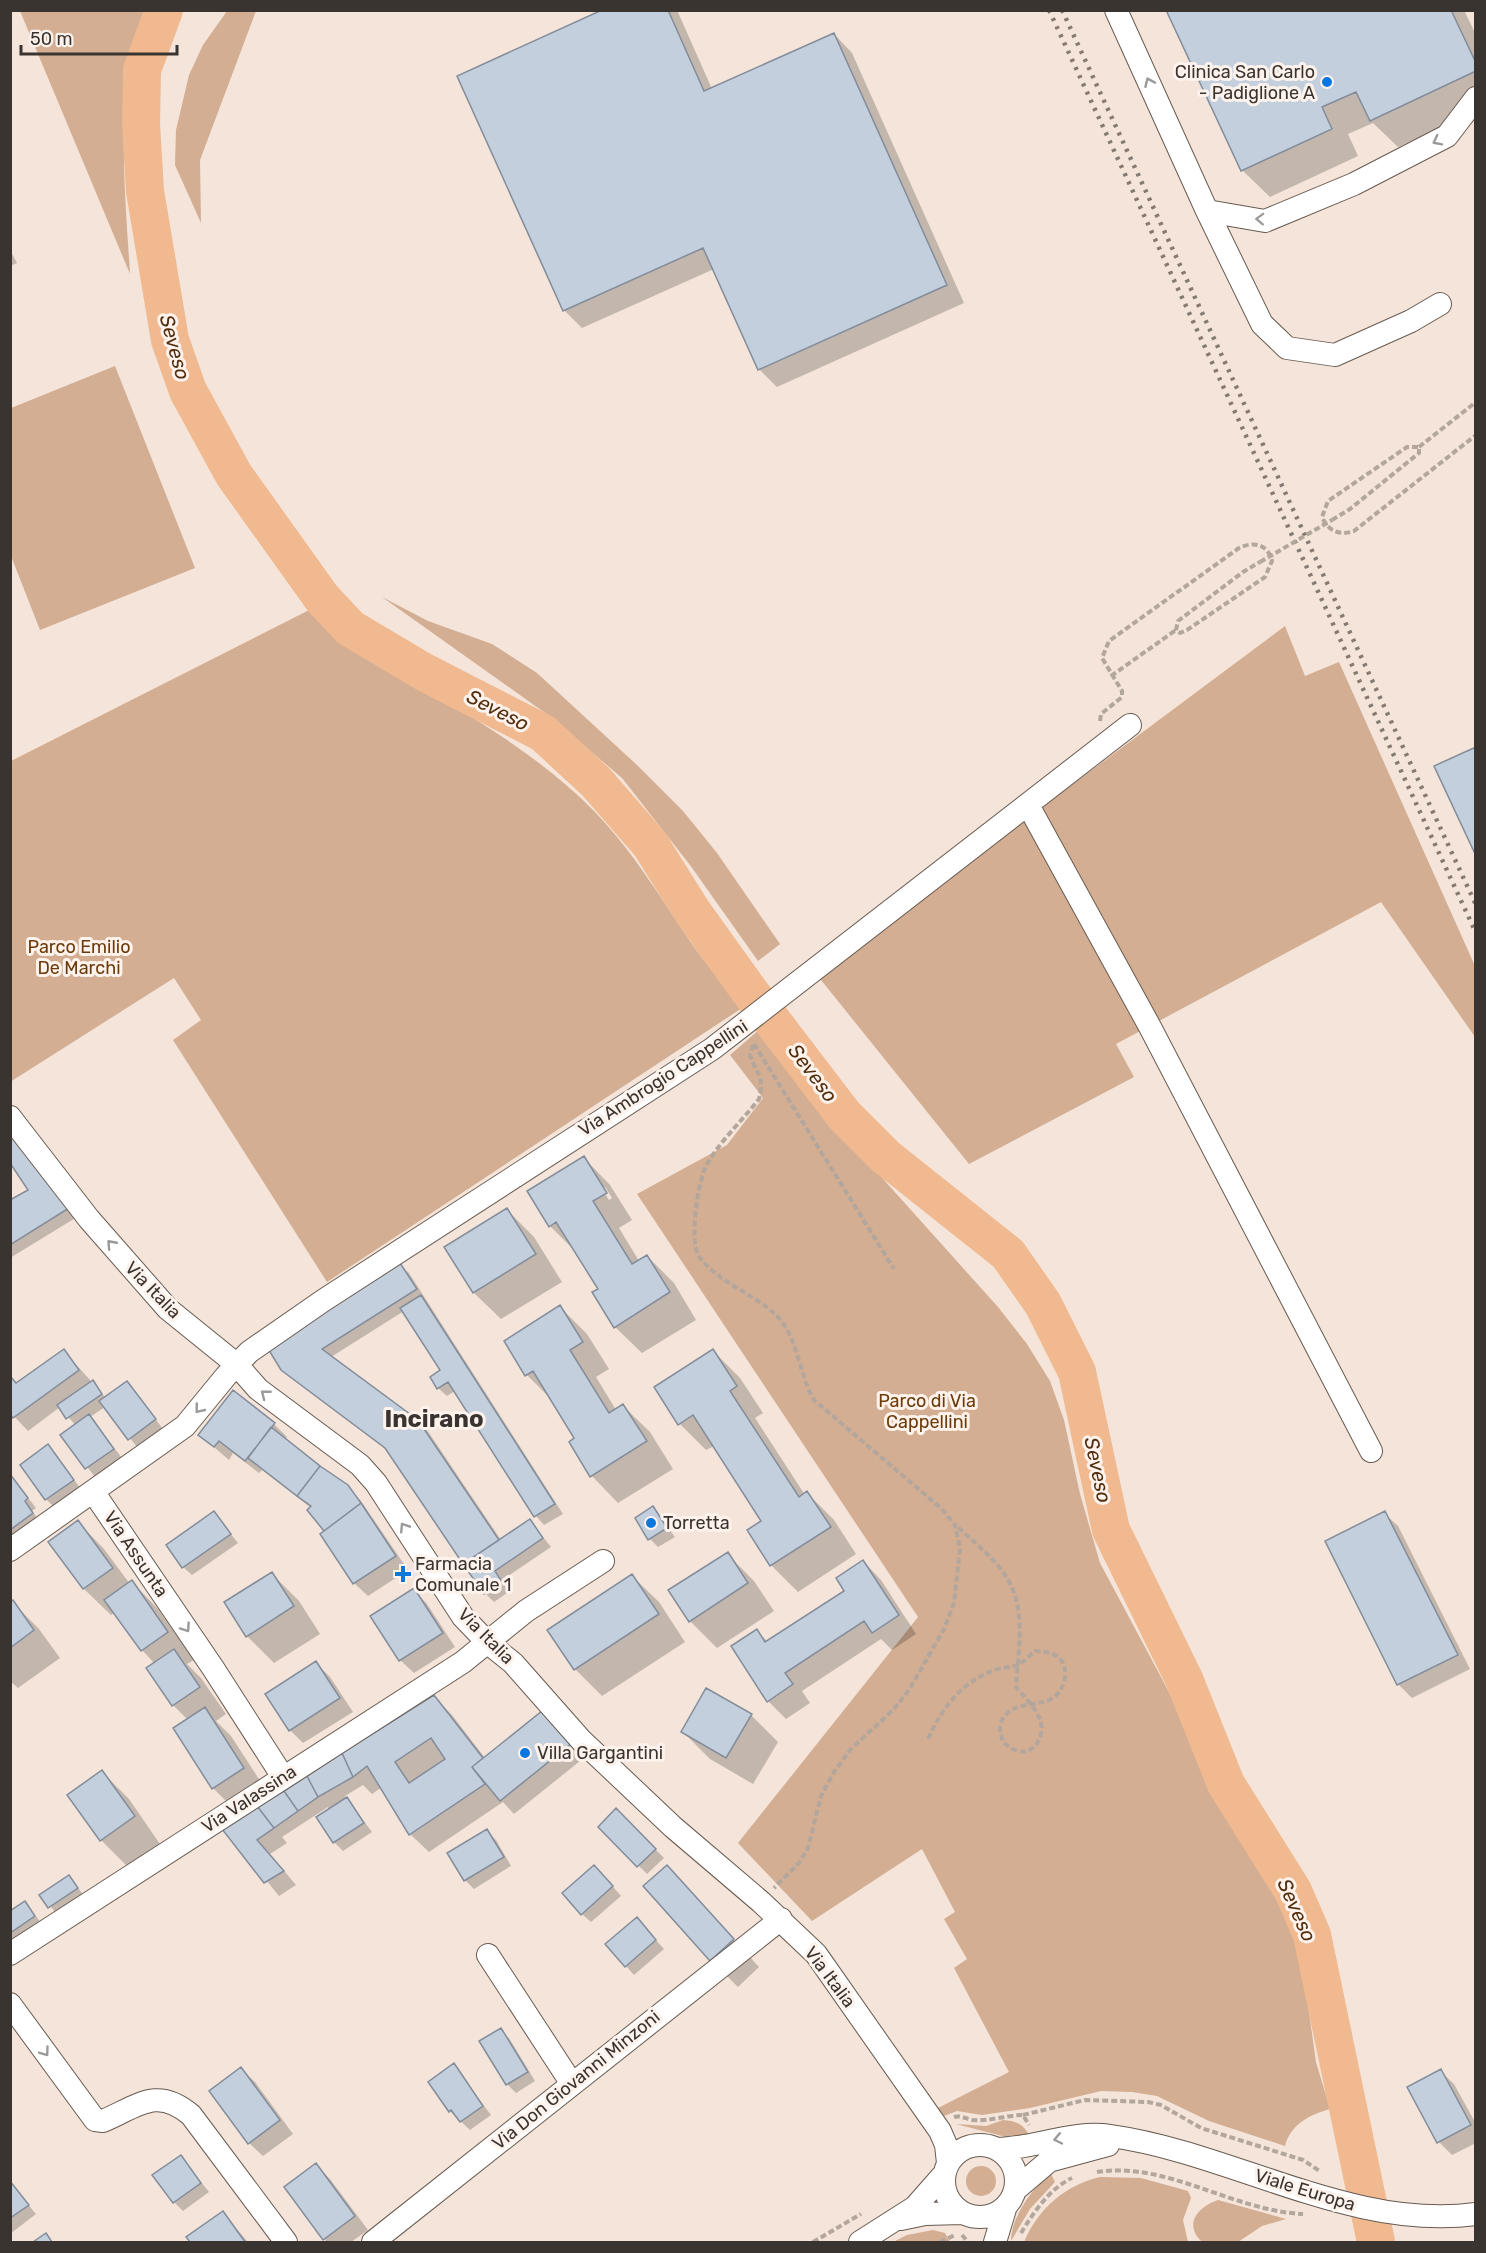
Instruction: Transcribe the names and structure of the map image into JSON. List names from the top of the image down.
{
  "streets": {
    "street": [
      "Via Ambrogio Cappellini",
      "Via Italia",
      "Via Assunta",
      "Via Valassina",
      "Via Don Giovanni Minzoni",
      "Viale Europa"
    ]
  },
  "crossings": [
    ["Via Ambrogio Cappellini", "Via Italia"],
    ["Via Ambrogio Cappellini", "Via Assunta"],
    ["Via Italia", "Via Assunta"],
    ["Via Italia", "Via Valassina"],
    ["Via Italia", "Via Don Giovanni Minzoni"],
    ["Via Italia", "Viale Europa"],
    ["Via Assunta", "Via Valassina"]
  ],
  "one_way": ["Via Italia"],
  "districts": ["Incirano"],
  "water": ["Seveso"],
  "parks": ["Parco Emilio De Marchi", "Parco di Via Cappellini"],
  "places": {
    "other": ["Clinica San Carlo - Padiglione A", "Torretta", "Villa Gargantini"],
    "health": ["Farmacia Comunale 1"]
  },
  "scale_bar": "50 m"
}
